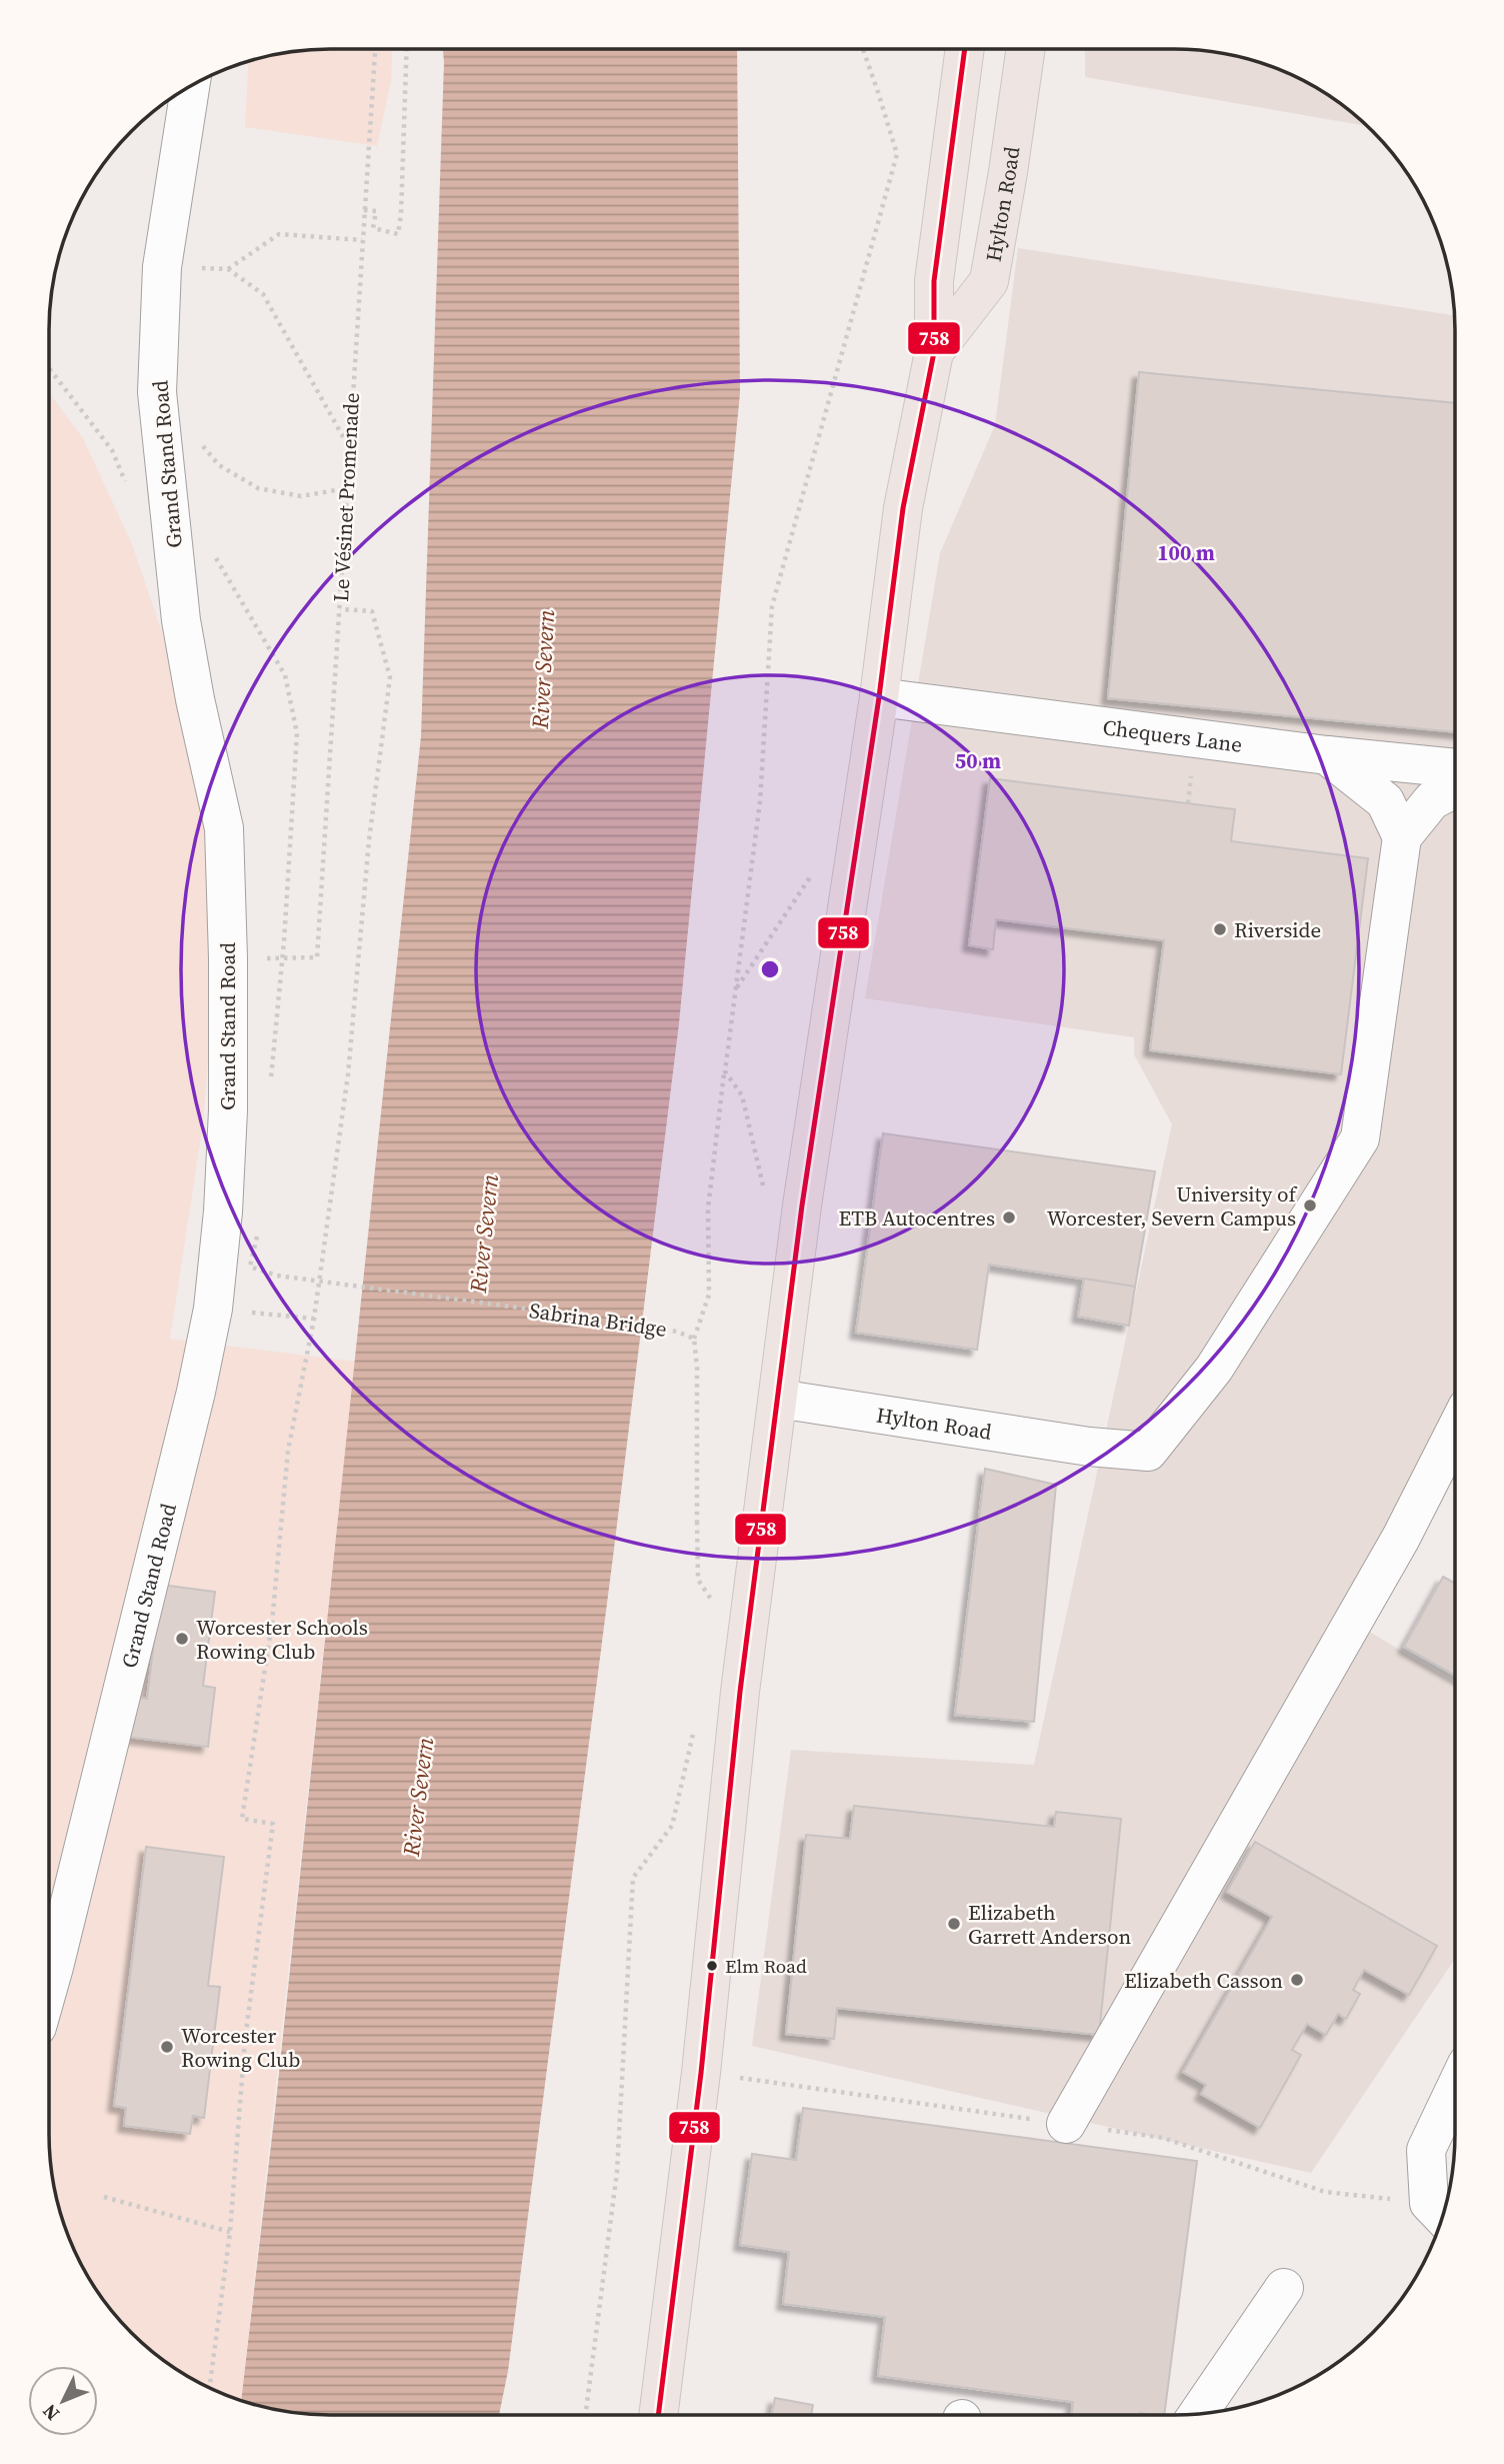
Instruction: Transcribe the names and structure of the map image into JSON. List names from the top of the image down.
{
  "streets": {
    "main road": ["Hylton Road"],
    "street": ["Grand Stand Road", "Chequers Lane"],
    "path": ["Le Vésinet Promenade", "Sabrina Bridge"]
  },
  "crossings": [
    ["Hylton Road", "Chequers Lane"],
    ["Grand Stand Road", "Le Vésinet Promenade"]
  ],
  "water": ["River Severn"],
  "places": [
    "Riverside",
    "University of Worcester, Severn Campus",
    "ETB Autocentres",
    "Worcester Schools Rowing Club",
    "Elizabeth Garrett Anderson",
    "Elm Road",
    "Elizabeth Casson",
    "Worcester Rowing Club"
  ],
  "lines": ["transit line 758"],
  "north": "bottom left",
  "rings": ["100 m", "50 m"]
}
